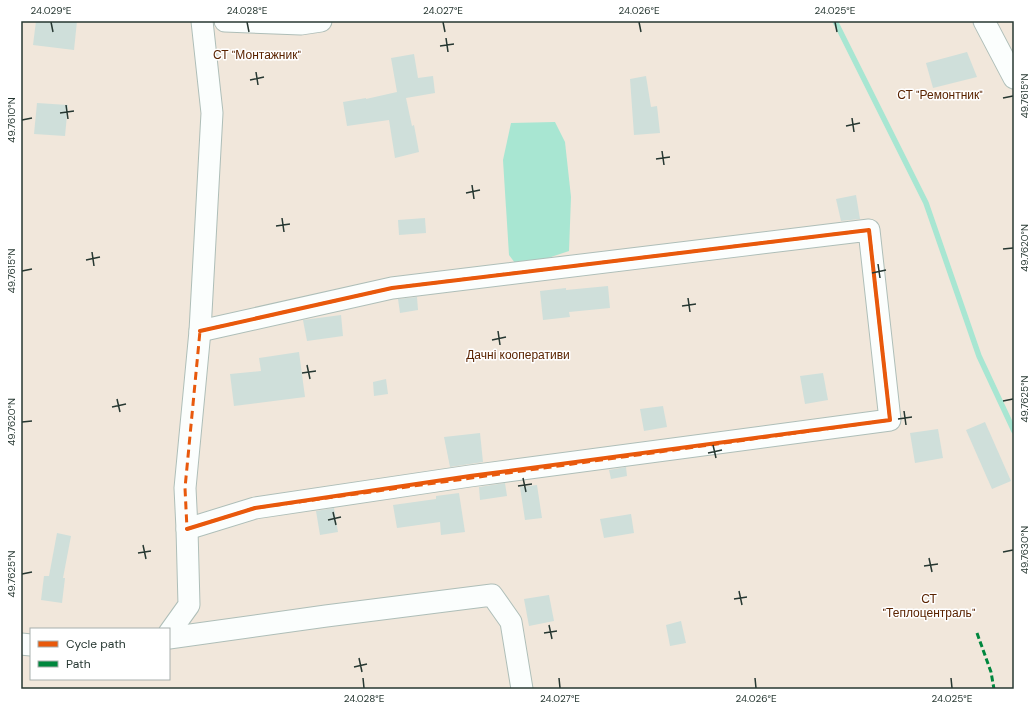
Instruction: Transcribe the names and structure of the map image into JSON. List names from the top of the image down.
{
  "parks": [
    "СТ \"Монтажник\"",
    "СТ \"Ремонтник\"",
    "Дачні кооперативи",
    "СТ \"Теплоцентраль\""
  ],
  "legend": ["Cycle path", "Path"],
  "coordinates": [
    "24.029°E",
    "24.028°E",
    "24.027°E",
    "24.026°E",
    "24.025°E",
    "49.7615°N",
    "49.7610°N",
    "49.7620°N",
    "49.7625°N",
    "49.7630°N"
  ]
}
